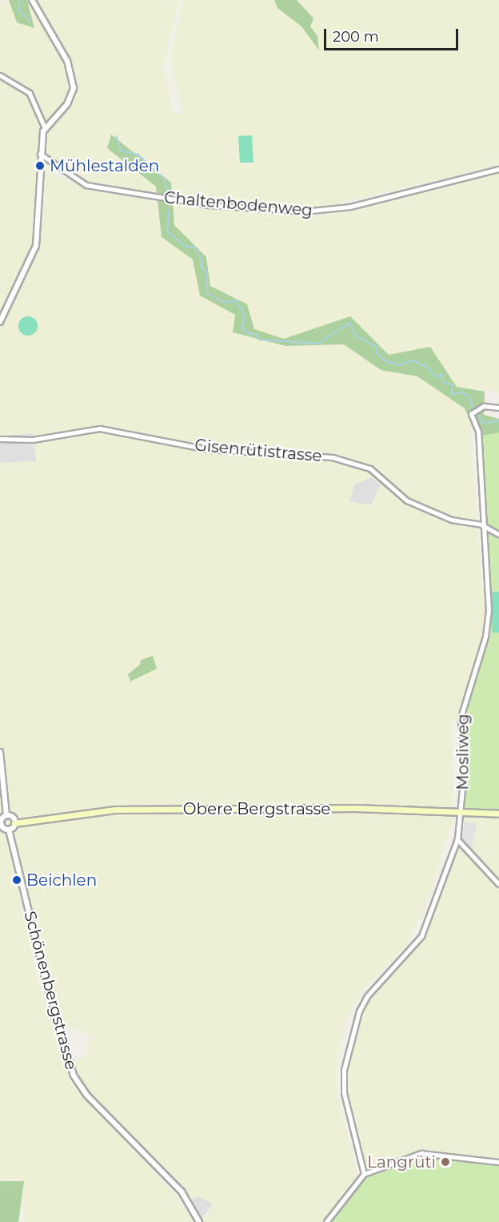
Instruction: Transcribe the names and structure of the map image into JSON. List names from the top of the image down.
{
  "streets": {
    "main road": ["Obere Bergstrasse"],
    "street": [
      "Chaltenbodenweg",
      "Gisenrütistrasse",
      "Mosliweg",
      "Schönenbergstrasse"
    ]
  },
  "crossings": [
    ["Gisenrütistrasse", "Mosliweg"],
    ["Mosliweg", "Obere Bergstrasse"]
  ],
  "places": ["Mühlestalden", "Beichlen", "Langrüti"],
  "scale_bar": "200 m"
}
